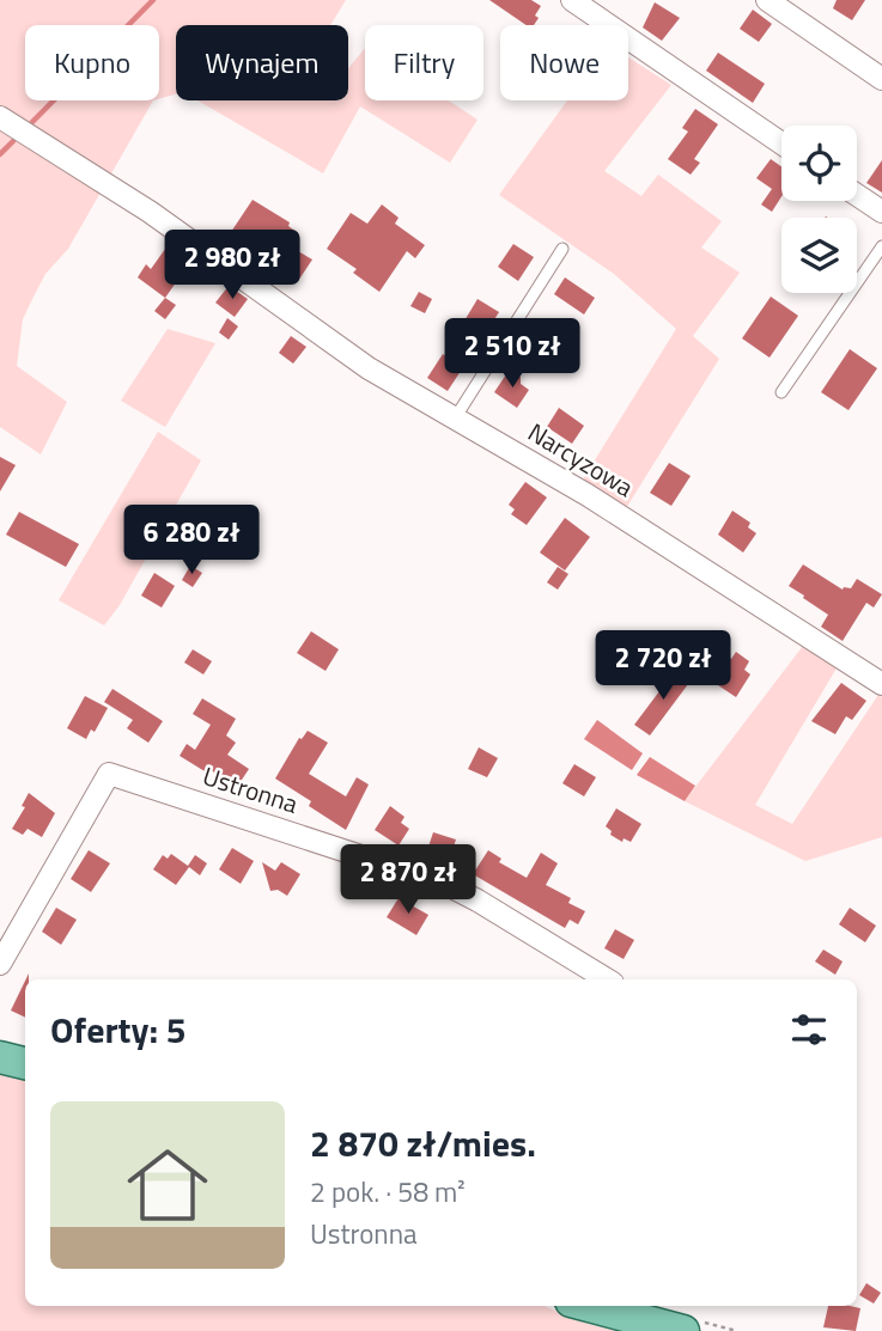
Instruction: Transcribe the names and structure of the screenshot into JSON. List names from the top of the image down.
{
  "streets": {
    "street": ["Narcyzowa", "Ustronna"]
  },
  "page": {
    "chip": [
      "Kupno",
      "Wynajem",
      "Filtry",
      "Nowe"
    ],
    "price": [
      "2 980 zł",
      "2 510 zł",
      "6 280 zł",
      "2 720 zł",
      "2 870 zł"
    ],
    "heading": "Oferty: 5",
    "list": [
      {
        "name": "2 870 zł/mies.",
        "note": "2 pok. · 58 m² · Ustronna"
      }
    ]
  }
}
